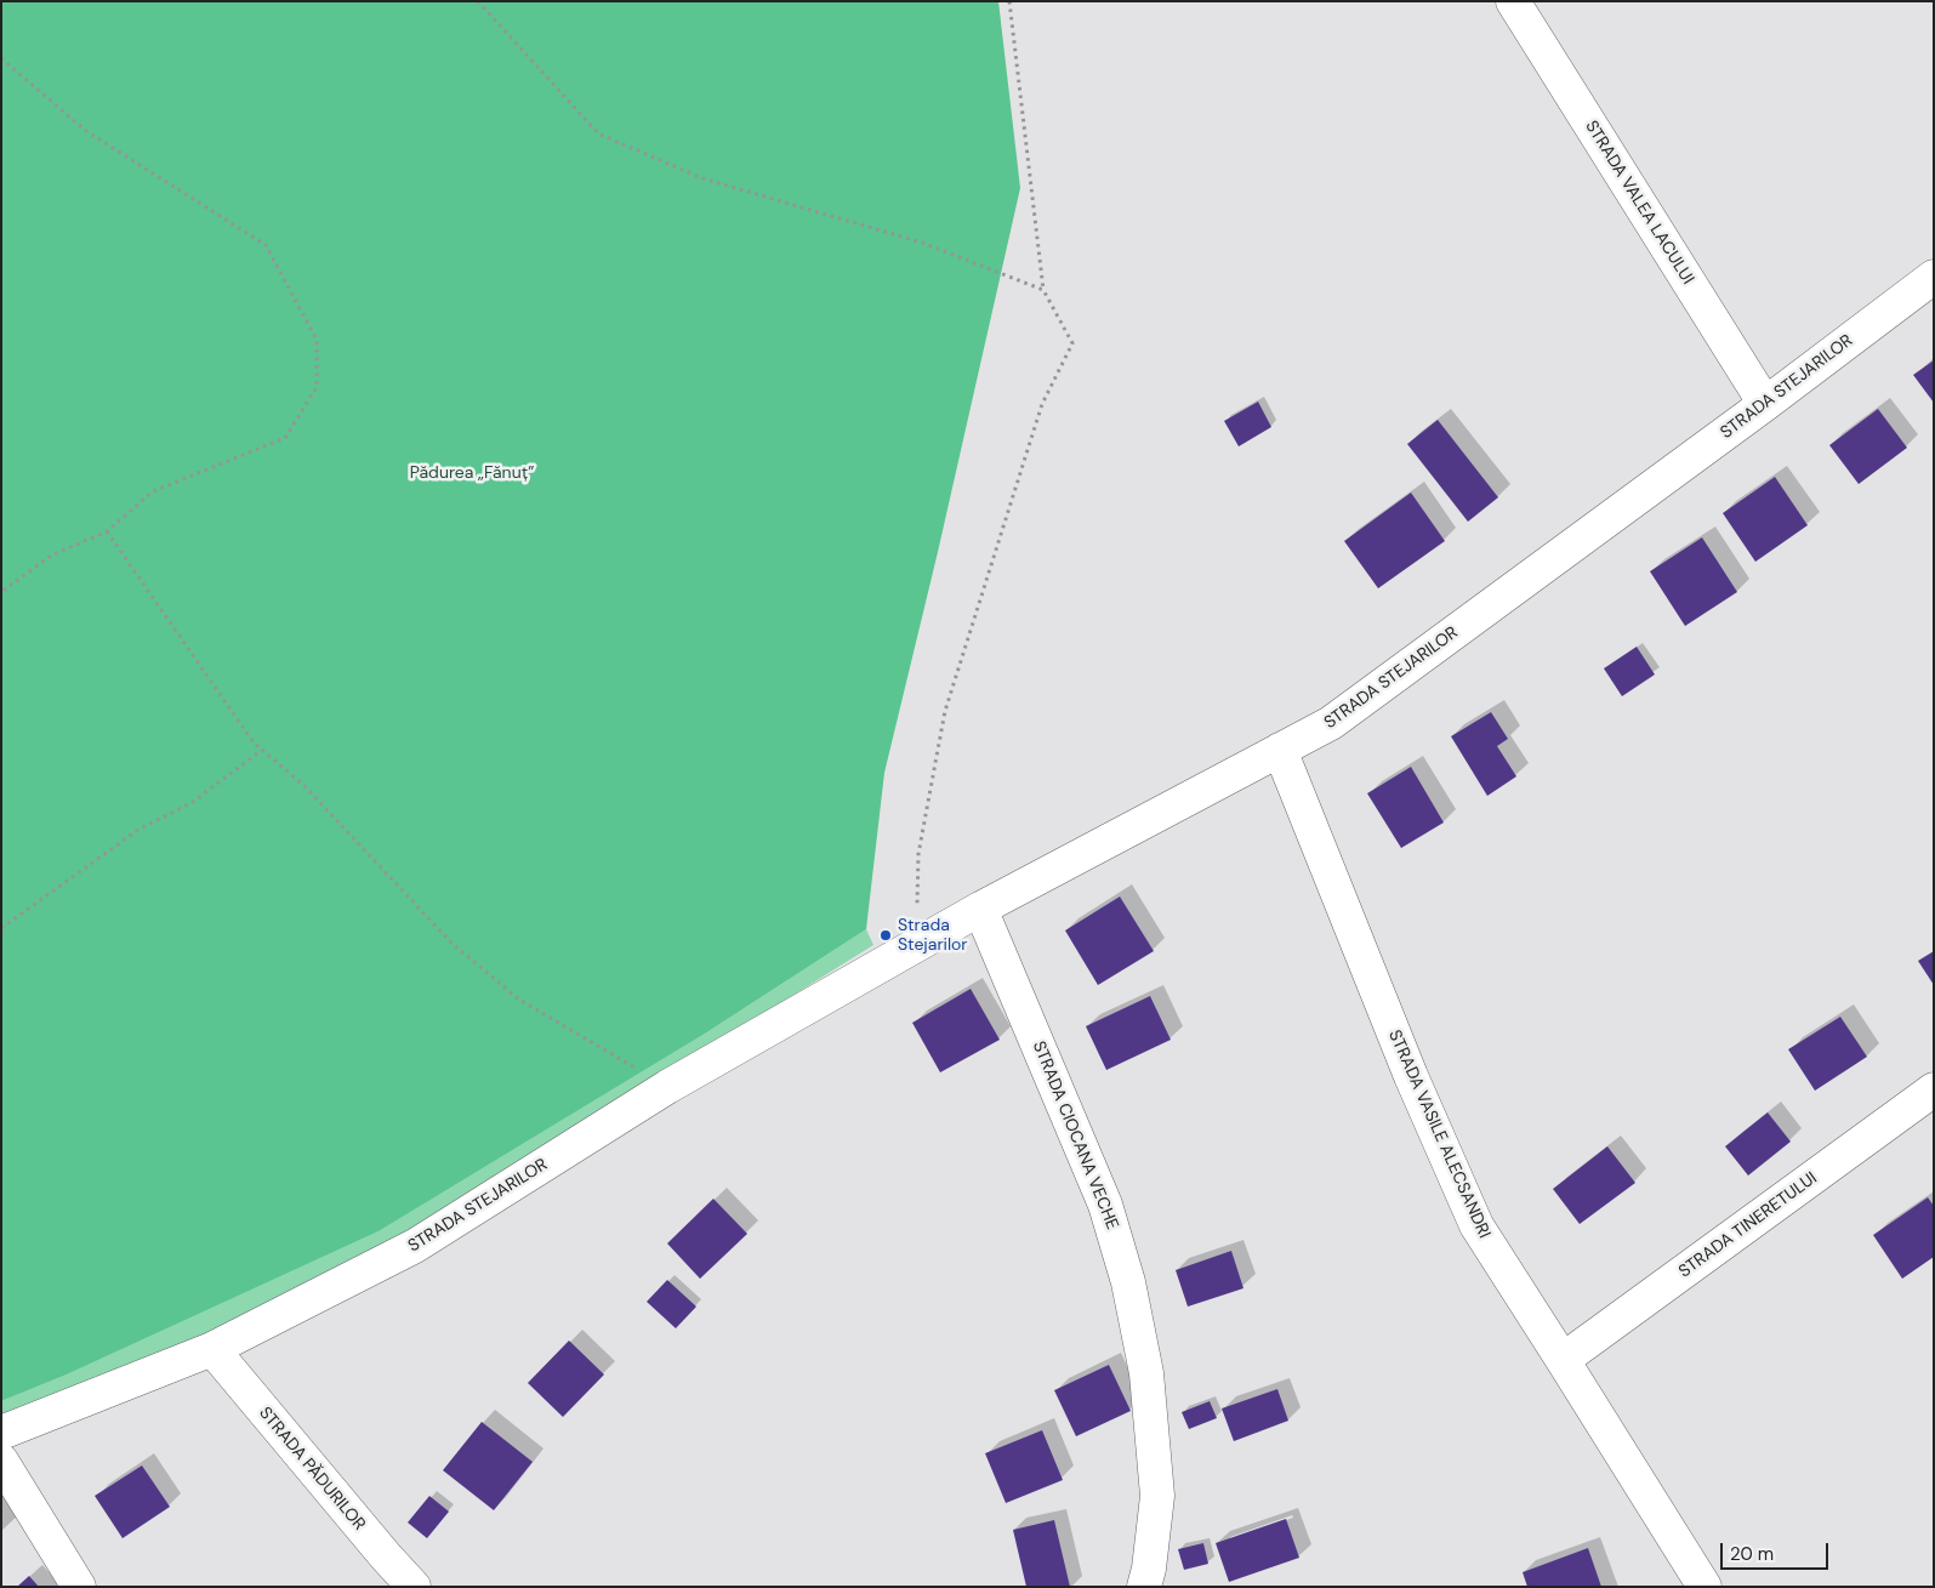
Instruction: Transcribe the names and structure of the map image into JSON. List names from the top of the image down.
{
  "streets": {
    "street": [
      "STRADA VALEA LACULUI",
      "STRADA STEJARILOR",
      "STRADA VASILE ALECSANDRI",
      "STRADA CIOCANA VECHE",
      "STRADA TINERETULUI",
      "STRADA PĂDURILOR"
    ]
  },
  "crossings": [
    ["STRADA VALEA LACULUI", "STRADA STEJARILOR"],
    ["STRADA STEJARILOR", "STRADA VASILE ALECSANDRI"],
    ["STRADA STEJARILOR", "STRADA CIOCANA VECHE"],
    ["STRADA STEJARILOR", "STRADA PĂDURILOR"],
    ["STRADA VASILE ALECSANDRI", "STRADA TINERETULUI"]
  ],
  "parks": ["Pădurea „Fănuț”"],
  "places": ["Strada Stejarilor"],
  "scale_bar": "20 m"
}
